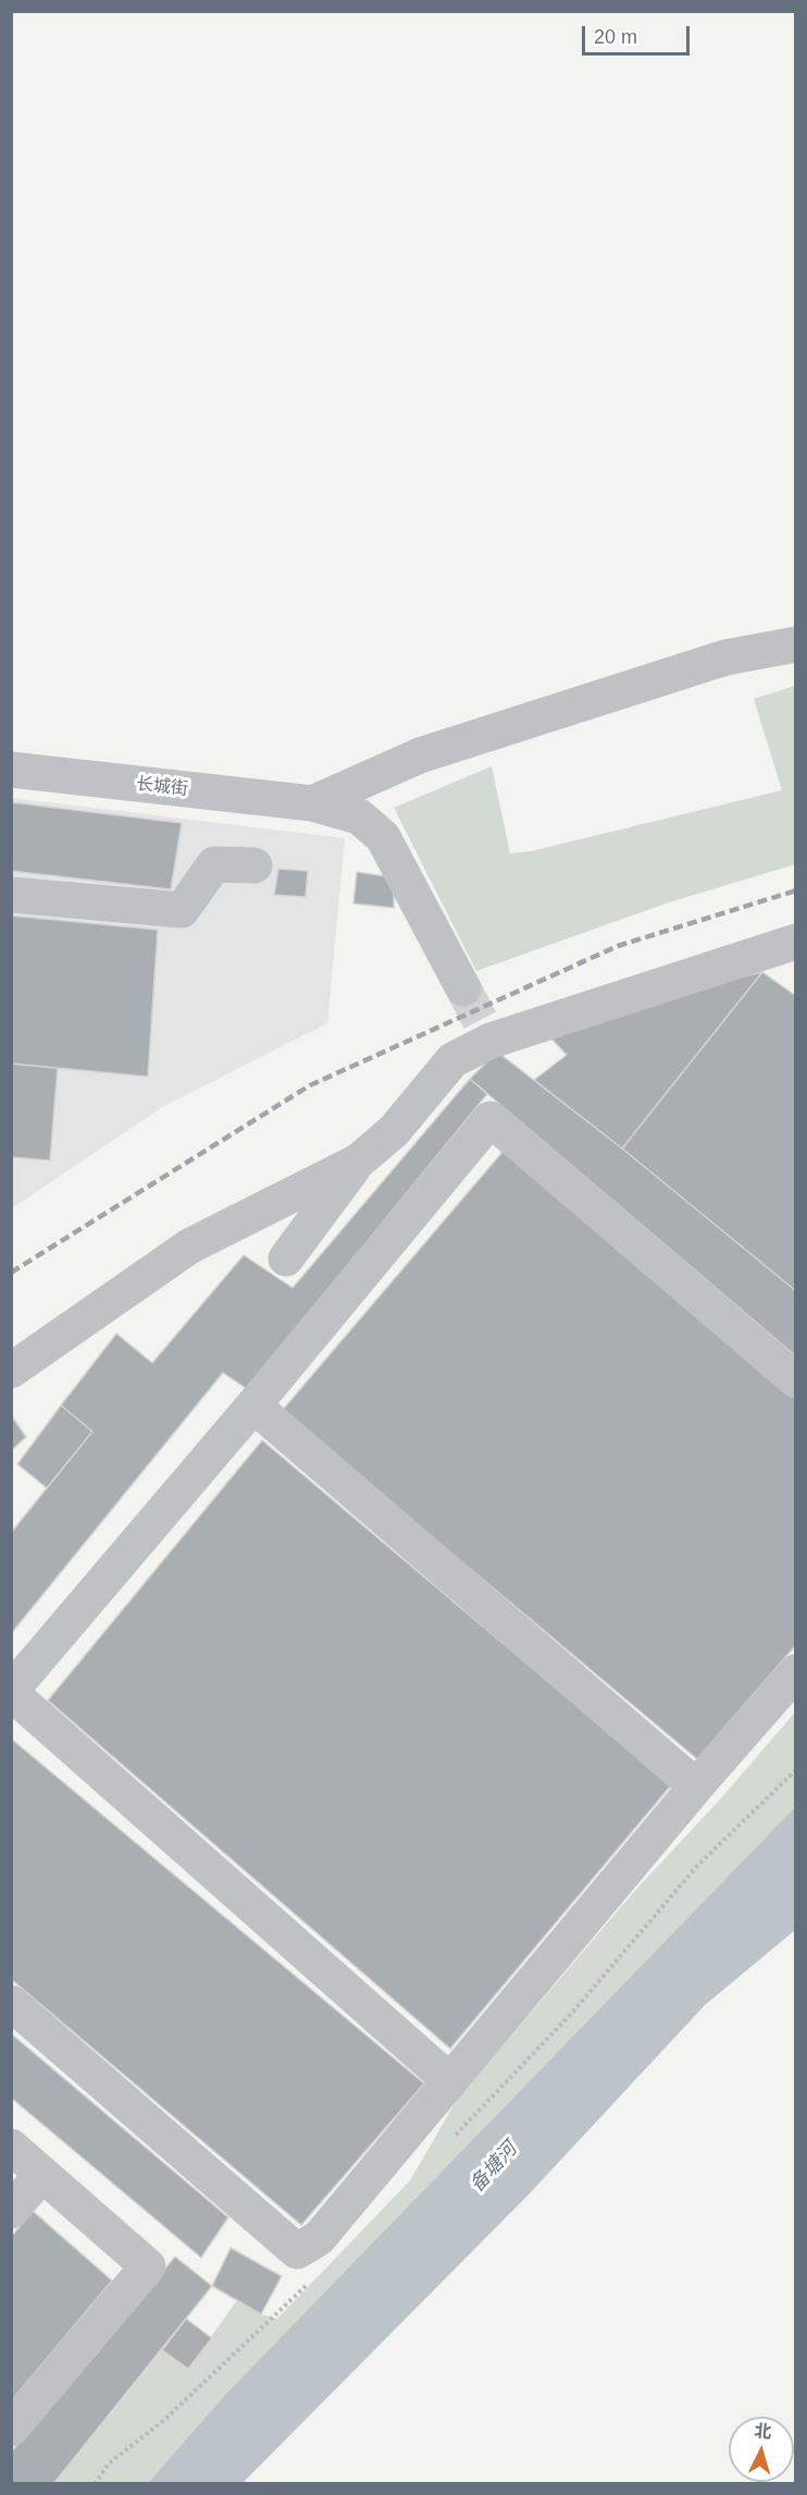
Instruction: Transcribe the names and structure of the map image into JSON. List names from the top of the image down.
{
  "streets": {
    "street": ["长城街"]
  },
  "water": ["备塘河"],
  "scale_bar": "20 m",
  "north": "top"
}
